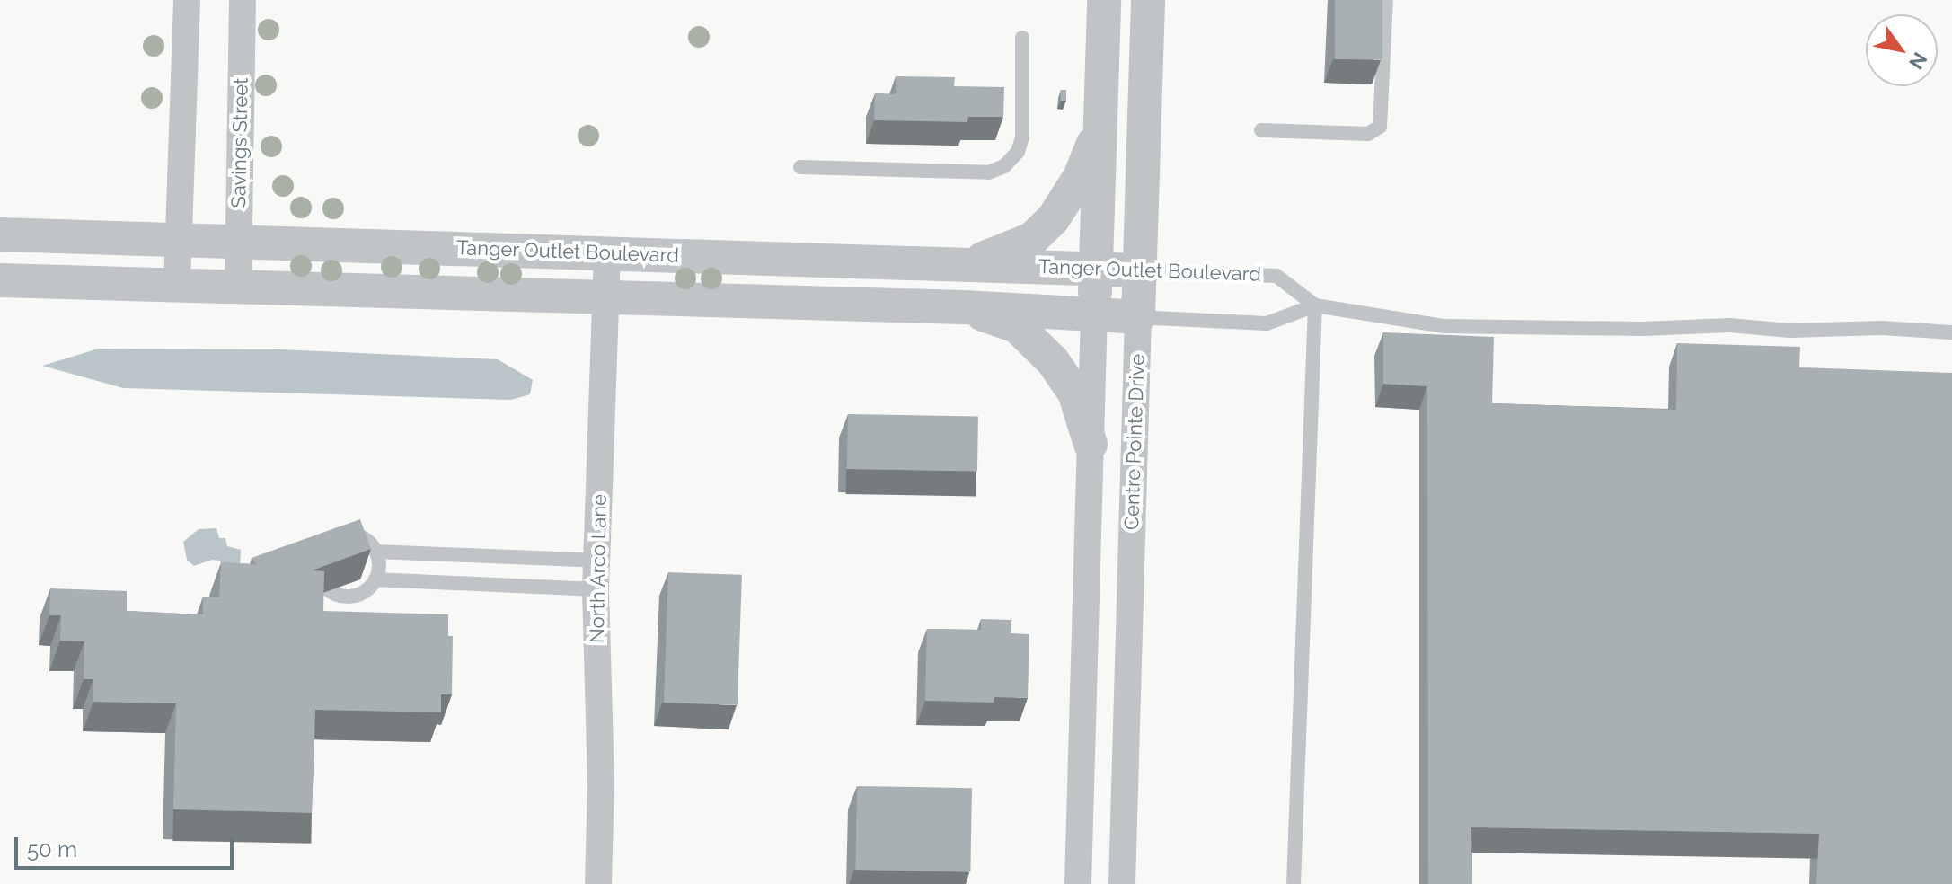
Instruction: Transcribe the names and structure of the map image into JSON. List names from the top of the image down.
{
  "streets": {
    "street": [
      "Savings Street",
      "Tanger Outlet Boulevard",
      "Centre Pointe Drive",
      "North Arco Lane"
    ]
  },
  "crossings": [
    ["Savings Street", "Tanger Outlet Boulevard"],
    ["Tanger Outlet Boulevard", "Centre Pointe Drive"],
    ["Tanger Outlet Boulevard", "North Arco Lane"]
  ],
  "scale_bar": "50 m",
  "north": "bottom right"
}
